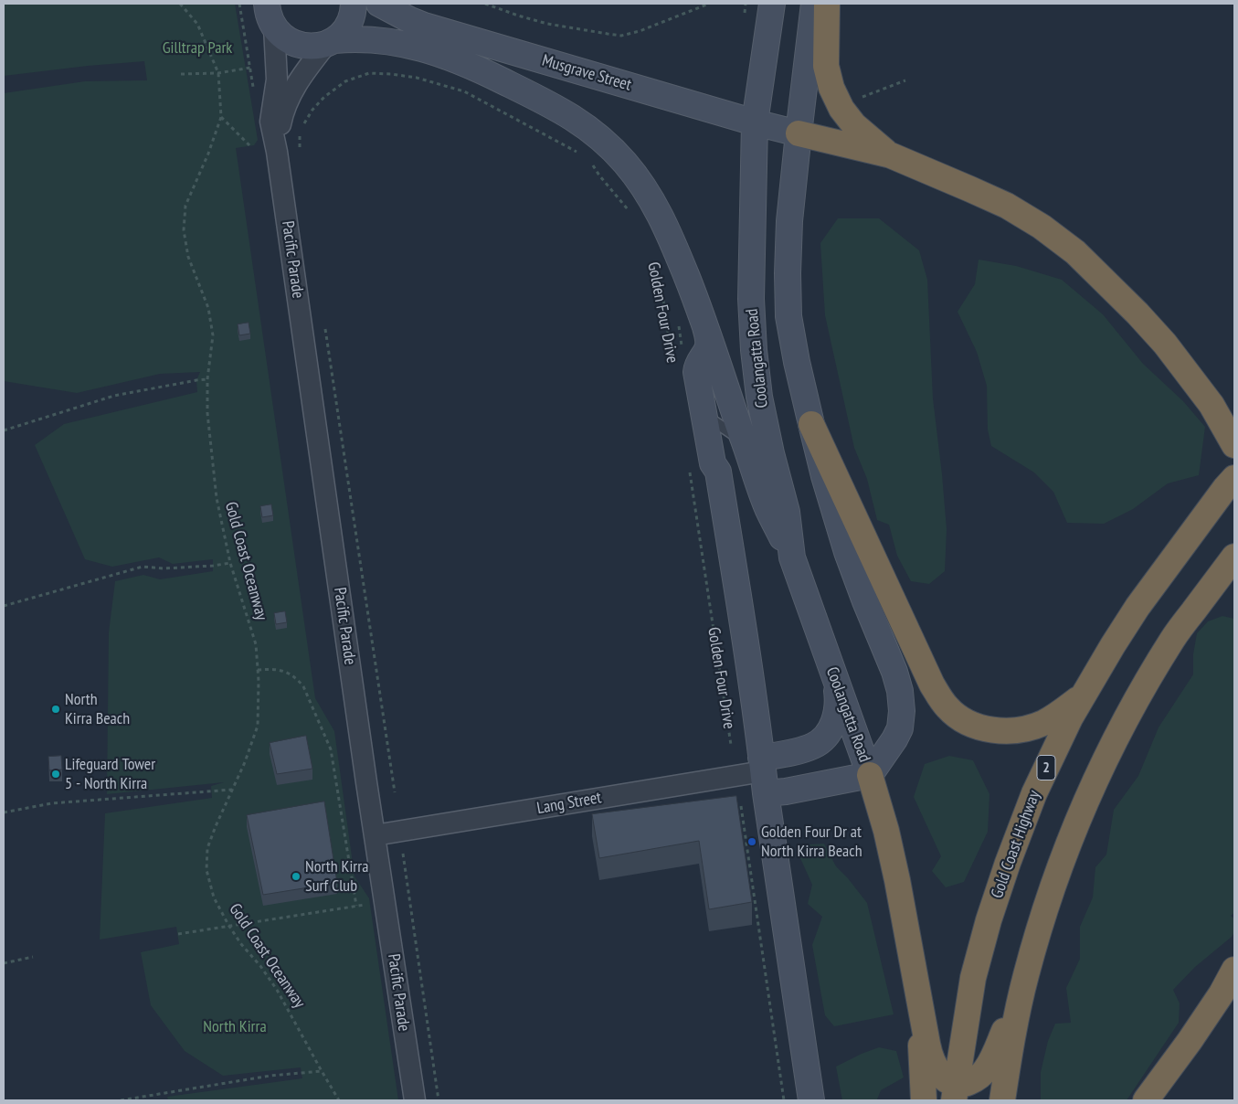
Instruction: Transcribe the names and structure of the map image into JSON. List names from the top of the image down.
{
  "streets": {
    "highway": ["2", "Gold Coast Highway"],
    "main road": ["Musgrave Street", "Golden Four Drive", "Coolangatta Road"],
    "street": ["Pacific Parade", "Lang Street"],
    "path": ["Gold Coast Oceanway"]
  },
  "crossings": [
    ["Musgrave Street", "Coolangatta Road"],
    ["Pacific Parade", "Golden Four Drive"],
    ["Pacific Parade", "Lang Street"],
    ["Golden Four Drive", "Coolangatta Road"],
    ["Golden Four Drive", "Lang Street"]
  ],
  "parks": ["Gilltrap Park", "North Kirra"],
  "places": [
    "North Kirra Beach",
    "Lifeguard Tower 5 - North Kirra",
    "Golden Four Dr at North Kirra Beach",
    "North Kirra Surf Club"
  ]
}
